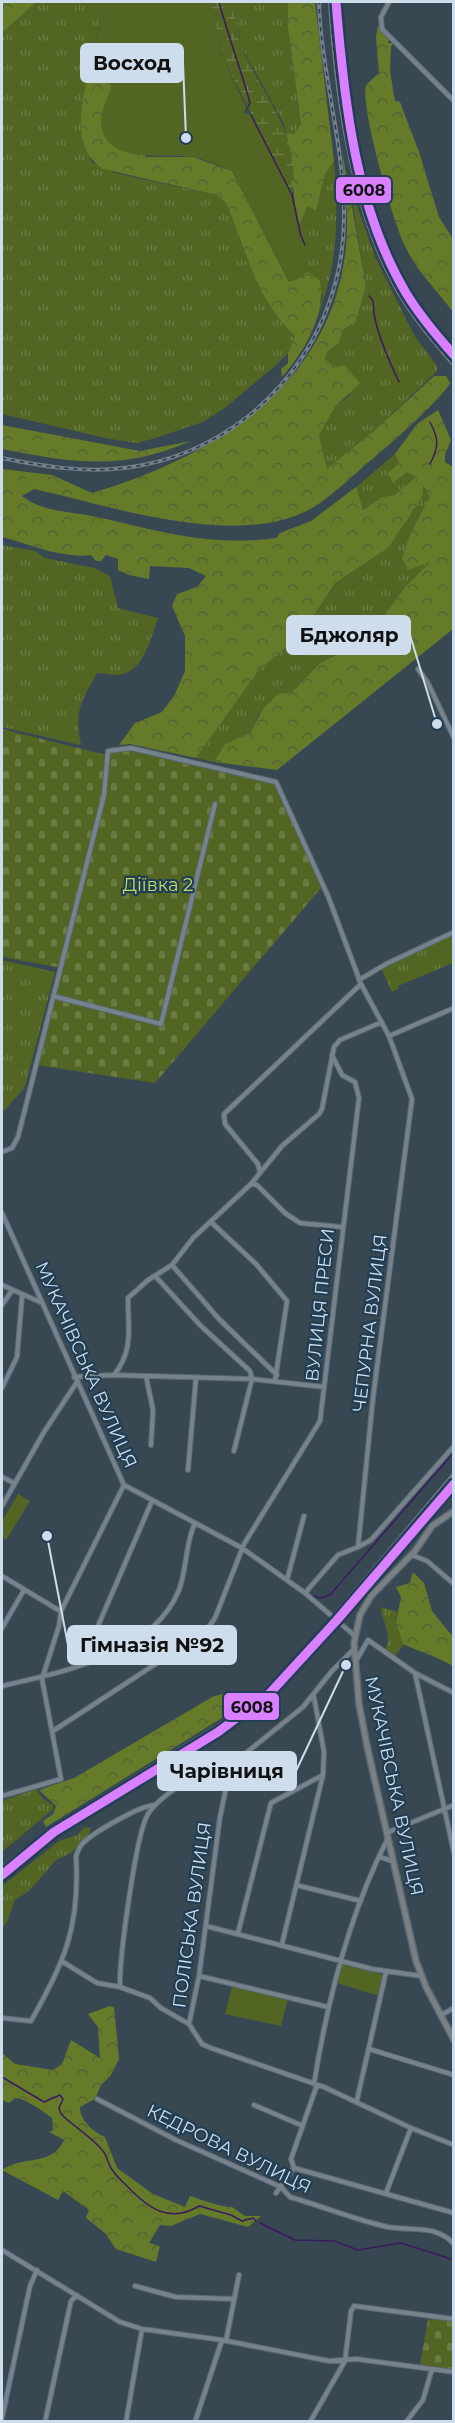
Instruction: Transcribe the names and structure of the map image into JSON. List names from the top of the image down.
{
  "streets": {
    "street": [
      "ВУЛИЦЯ ПРЕСИ",
      "ЧЕПУРНА ВУЛИЦЯ",
      "МУКАЧІВСЬКА ВУЛИЦЯ",
      "ПОЛІСЬКА ВУЛИЦЯ",
      "КЕДРОВА ВУЛИЦЯ"
    ]
  },
  "crossings": [
    ["ВУЛИЦЯ ПРЕСИ", "МУКАЧІВСЬКА ВУЛИЦЯ"],
    ["МУКАЧІВСЬКА ВУЛИЦЯ", "ПОЛІСЬКА ВУЛИЦЯ"]
  ],
  "parks": ["Діївка 2"],
  "places": [
    "Восход",
    "Бджоляр",
    "Гімназія №92",
    "Чарівниця"
  ],
  "lines": ["transit line 6008"]
}
